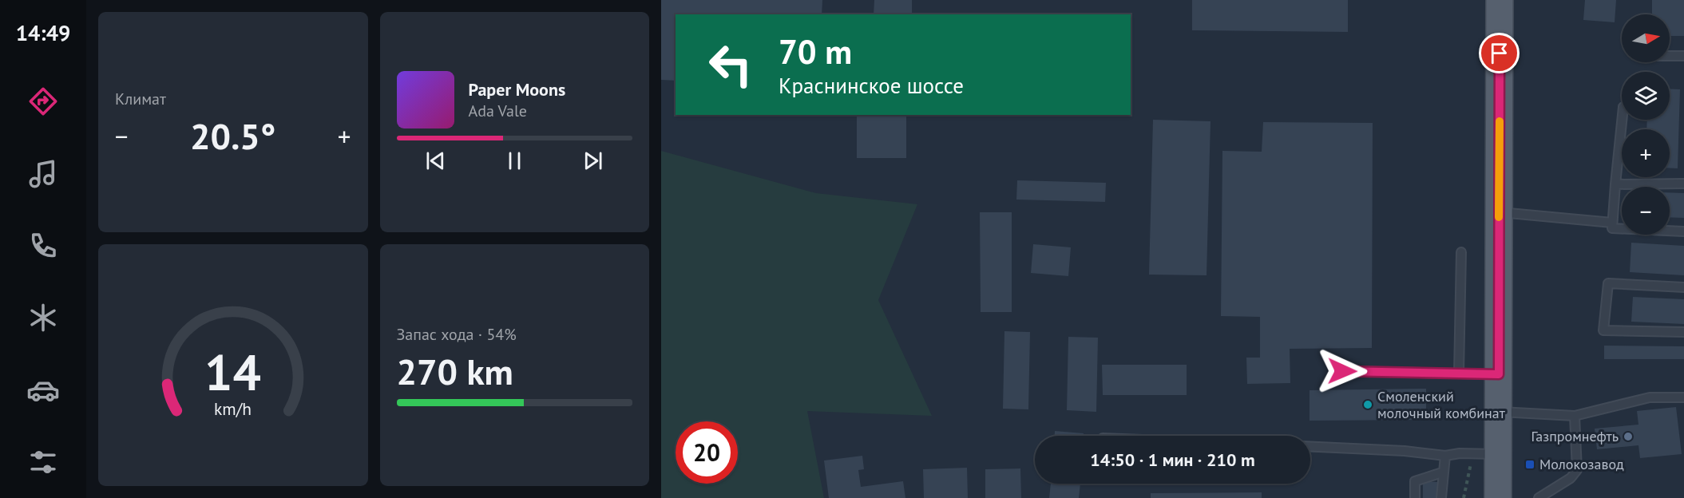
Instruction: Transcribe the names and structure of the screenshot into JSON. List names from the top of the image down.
{
  "places": {
    "other": ["Смоленский молочный комбинат", "Газпромнефть"],
    "transit": ["Молокозавод"]
  },
  "north": "right",
  "page": {
    "tabs": "14:49",
    "tile": [
      "Климат",
      ["Запас хода · 54%", "270 km"]
    ],
    "map_buttons": ["+", "−"],
    "turn": ["70 m", "Краснинское шоссе"],
    "song": ["Paper Moons", "Ada Vale"],
    "heat": ["−", "20.5°", "+"],
    "limit": "20",
    "trip": "14:50 · 1 мин · 210 m",
    "gauge": ["14", "km/h"]
  }
}
